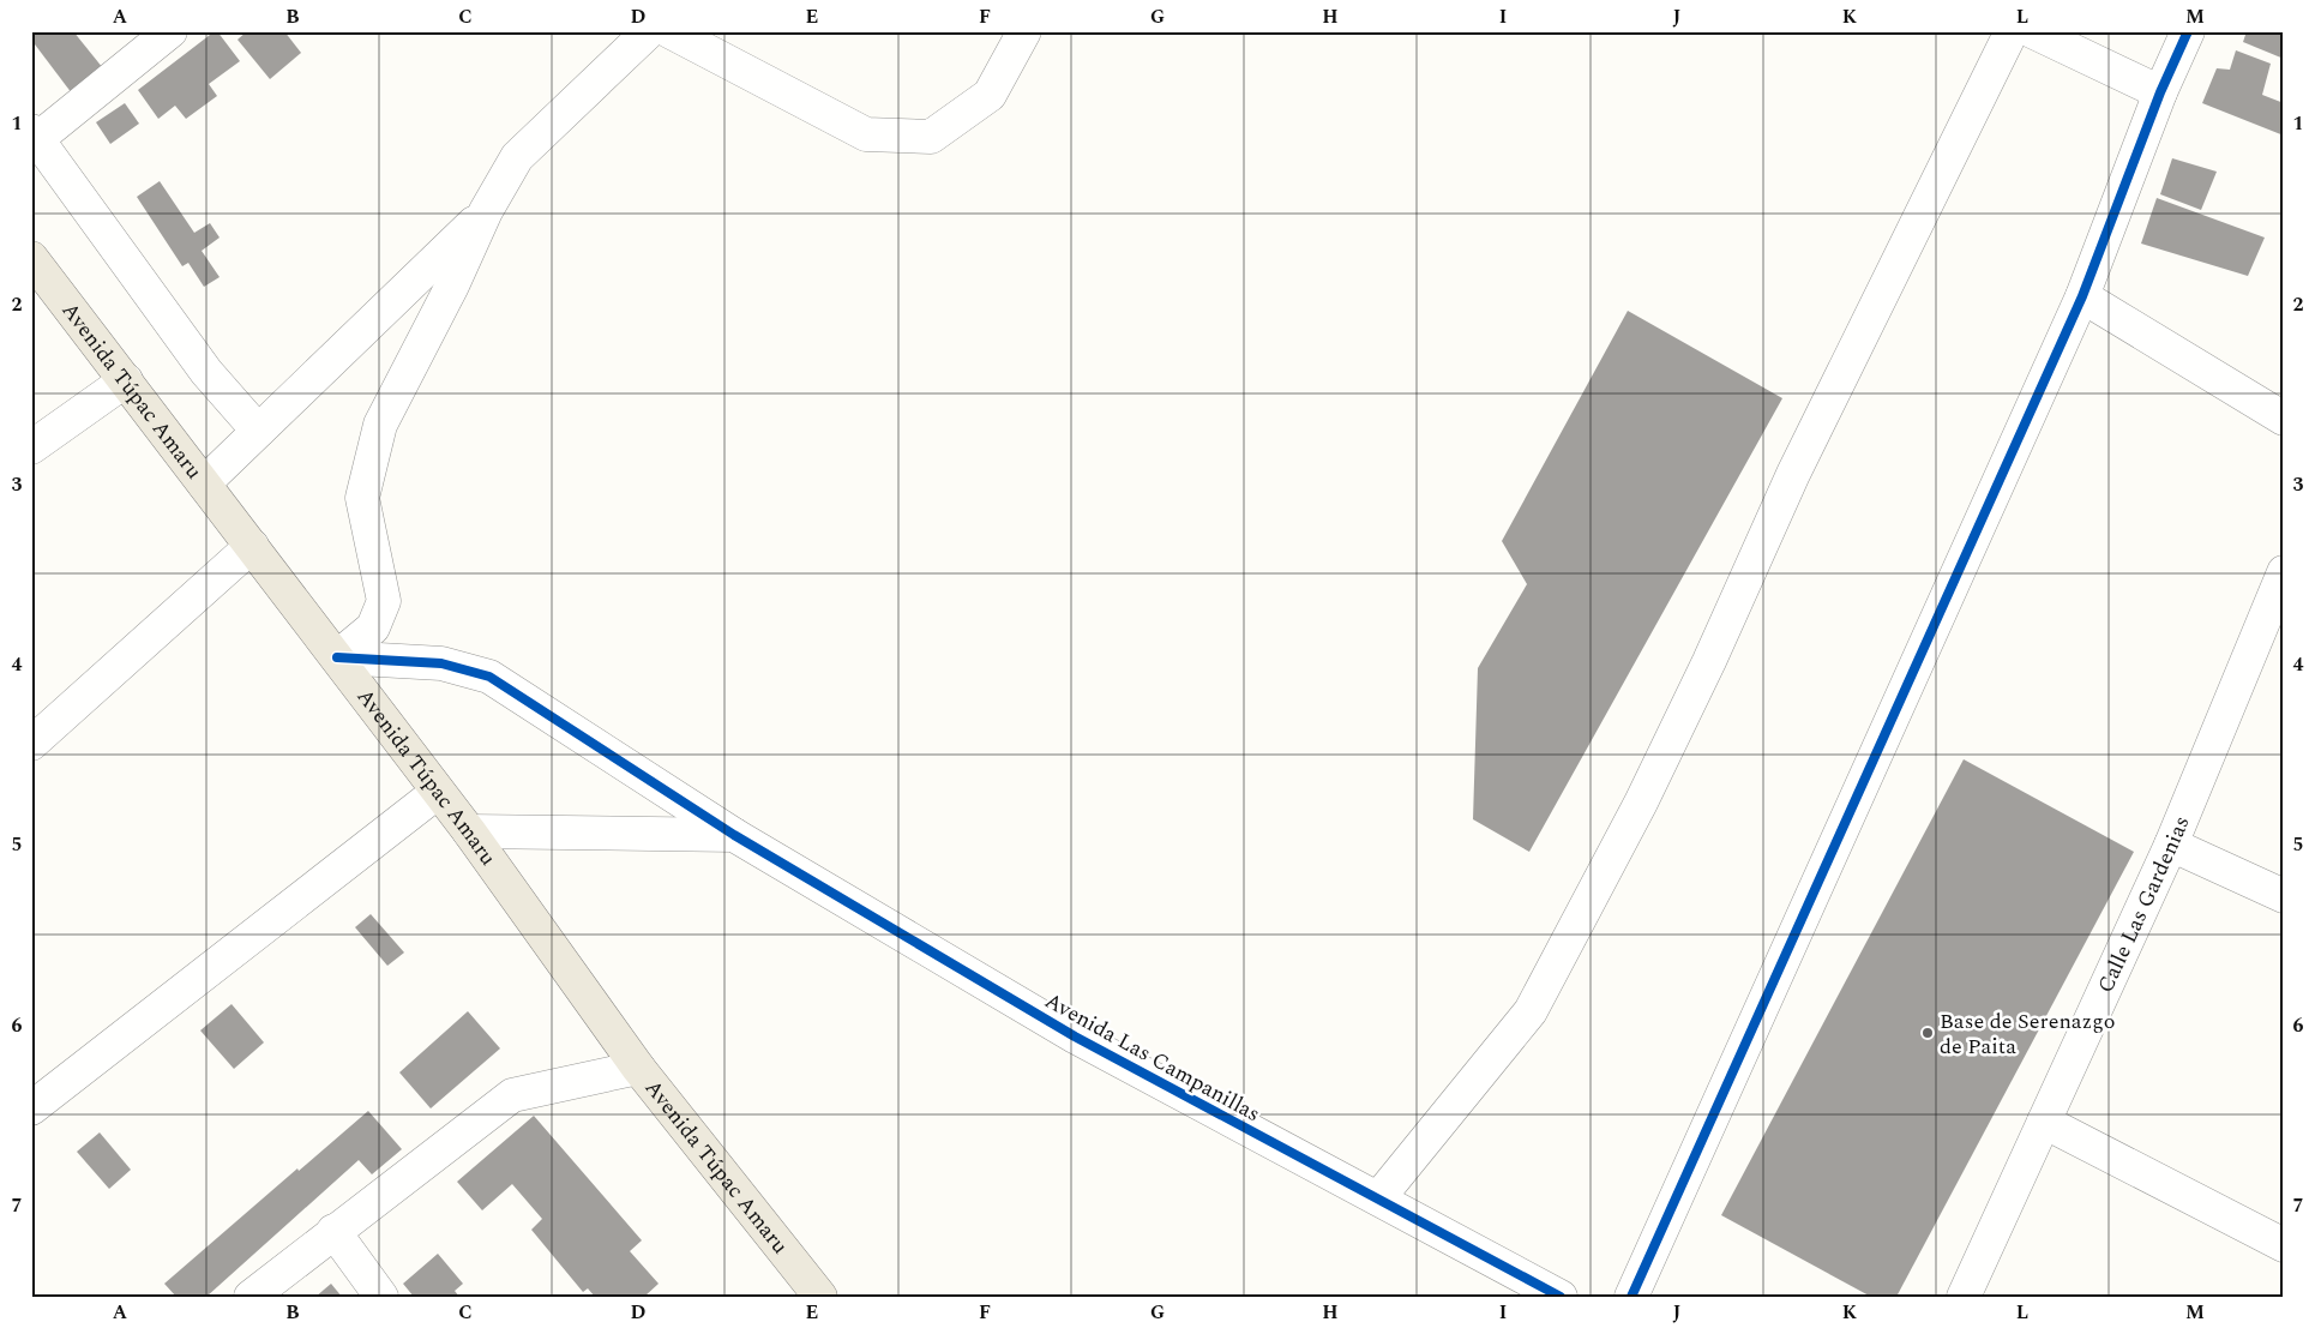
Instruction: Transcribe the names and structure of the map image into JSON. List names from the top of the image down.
{
  "streets": {
    "main road": ["Avenida Túpac Amaru"],
    "street": ["Calle Las Gardenias", "Avenida Las Campanillas"]
  },
  "crossings": [
    ["Avenida Túpac Amaru", "Avenida Las Campanillas"]
  ],
  "places": ["Base de Serenazgo de Paita"],
  "grid": {
    "columns": [
      "A",
      "B",
      "C",
      "D",
      "E",
      "F",
      "G",
      "H",
      "I",
      "J",
      "K",
      "L",
      "M"
    ],
    "rows": [
      "1",
      "2",
      "3",
      "4",
      "5",
      "6",
      "7"
    ]
  }
}
